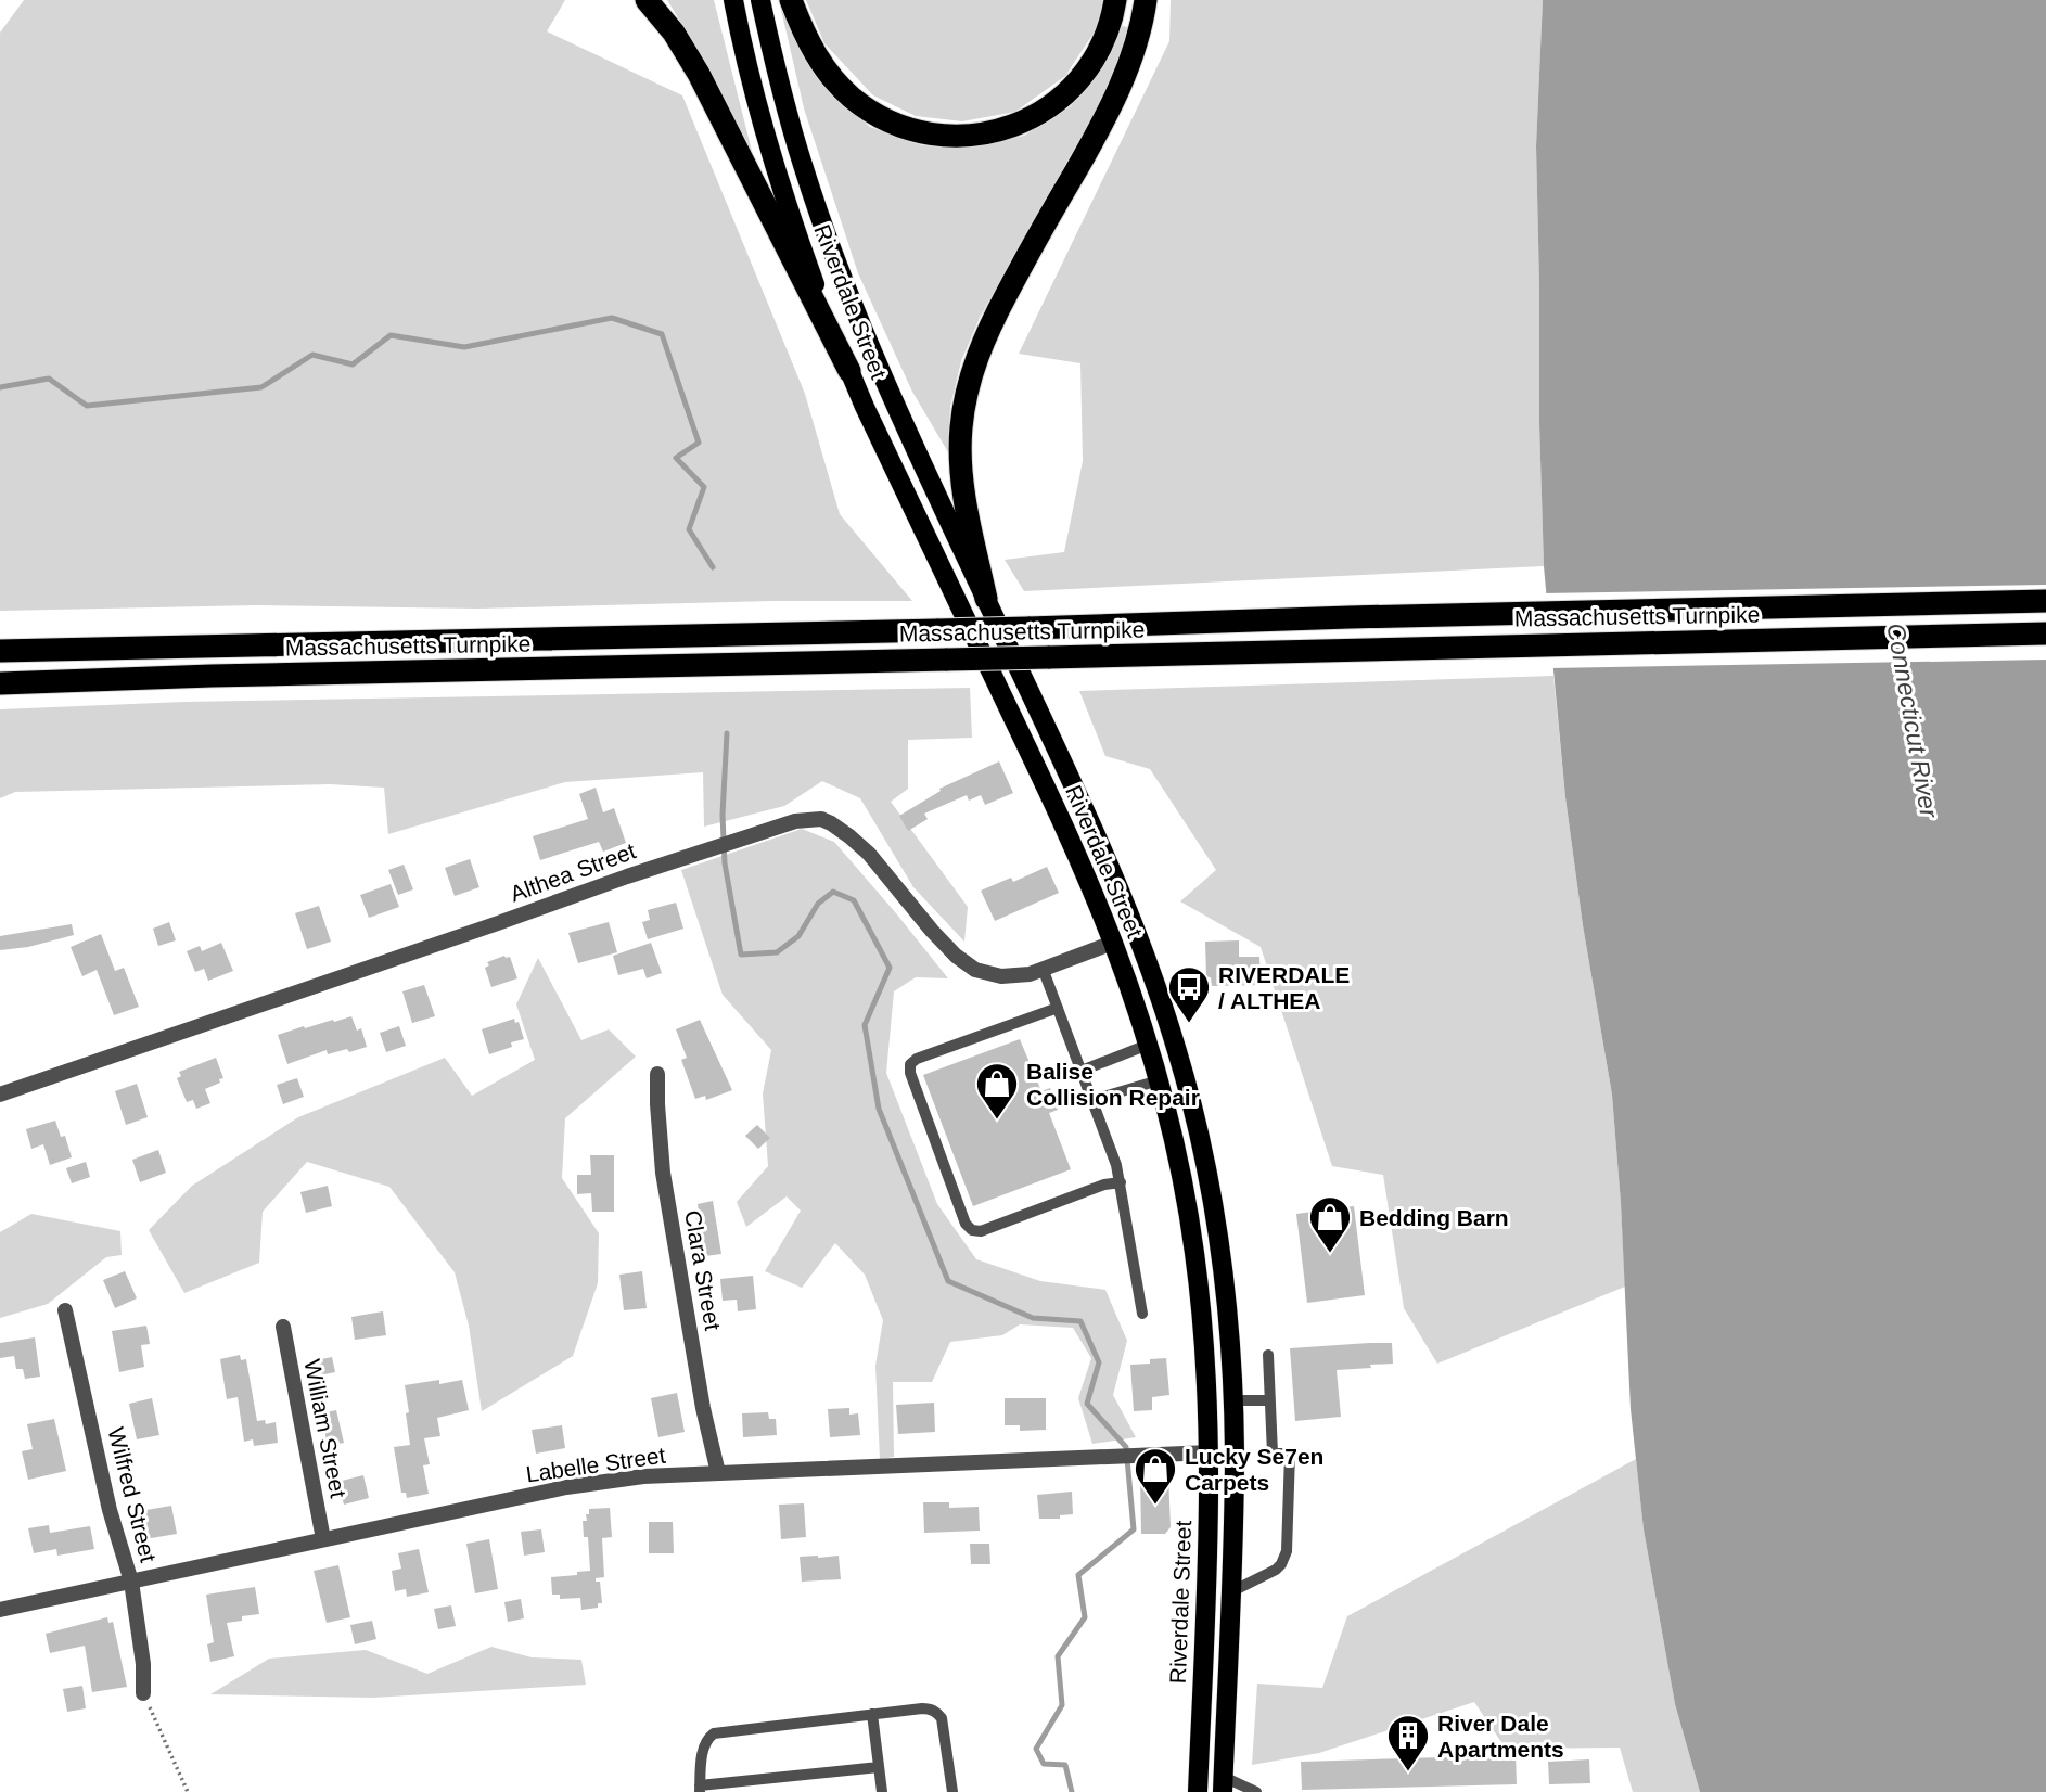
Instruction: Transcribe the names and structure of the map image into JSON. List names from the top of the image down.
{
  "streets": {
    "highway": ["Massachusetts Turnpike"],
    "main road": ["Riverdale Street"],
    "street": [
      "Althea Street",
      "Clara Street",
      "William Street",
      "Labelle Street",
      "Wilfred Street"
    ]
  },
  "crossings": [
    ["Riverdale Street", "Althea Street"],
    ["Riverdale Street", "Labelle Street"],
    ["Clara Street", "Labelle Street"],
    ["William Street", "Labelle Street"],
    ["Labelle Street", "Wilfred Street"]
  ],
  "water": ["Connecticut River"],
  "places": {
    "bus stop": ["RIVERDALE / ALTHEA"],
    "shop": ["Balise Collision Repair", "Bedding Barn", "Lucky Se7en Carpets"],
    "building": ["River Dale Apartments"]
  }
}
